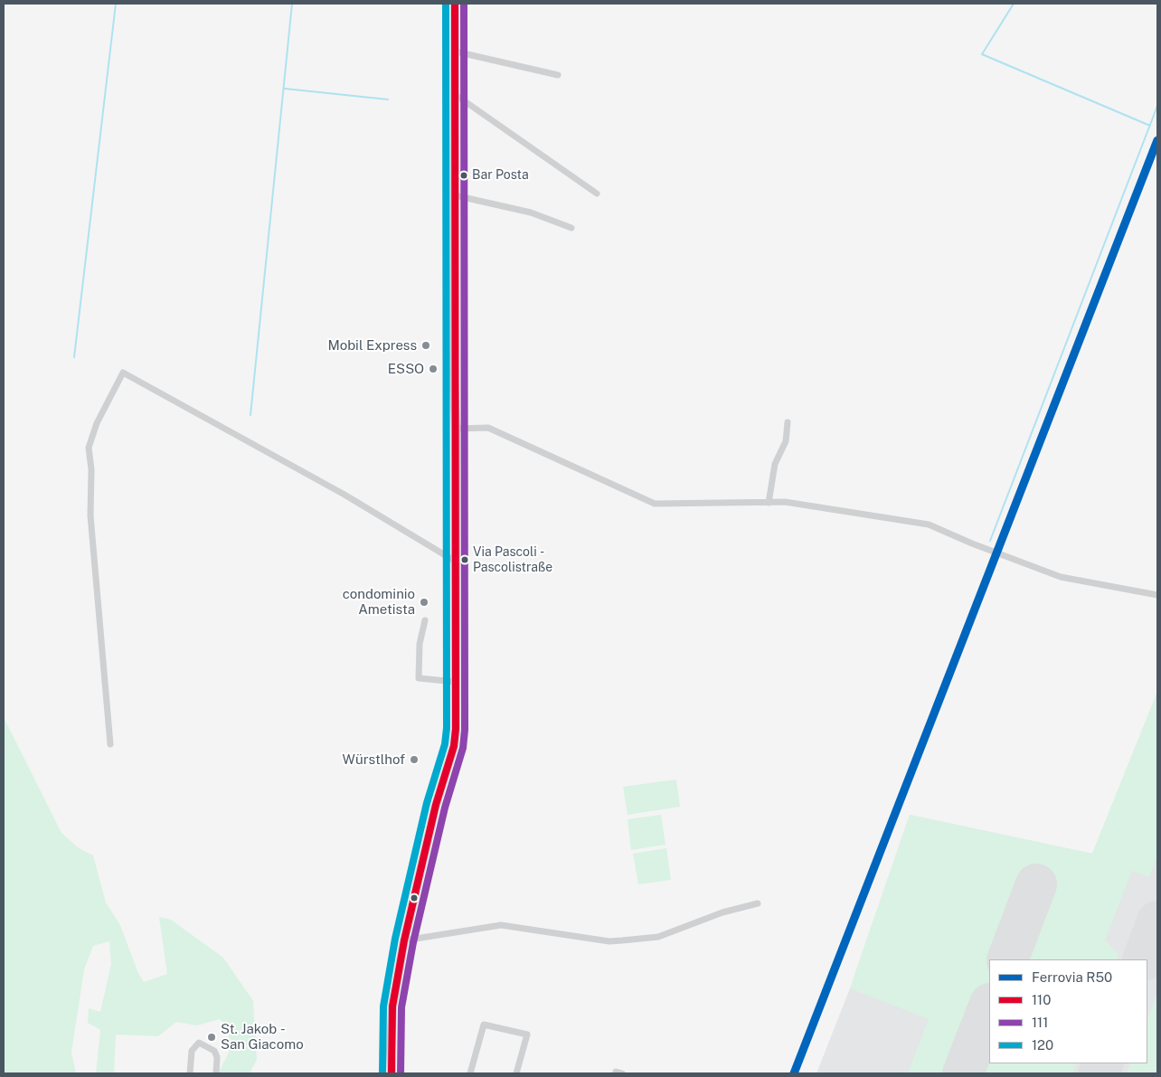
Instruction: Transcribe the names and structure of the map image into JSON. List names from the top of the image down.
{
  "places": [
    "Bar Posta",
    "Mobil Express",
    "ESSO",
    "Via Pascoli - Pascolistraße",
    "condominio Ametista",
    "Würstlhof",
    "St. Jakob - San Giacomo"
  ],
  "lines": [
    "transit line 110",
    "transit line 111",
    "transit line 120",
    "rail line R50"
  ],
  "legend": [
    "Ferrovia R50",
    "110",
    "111",
    "120"
  ]
}
